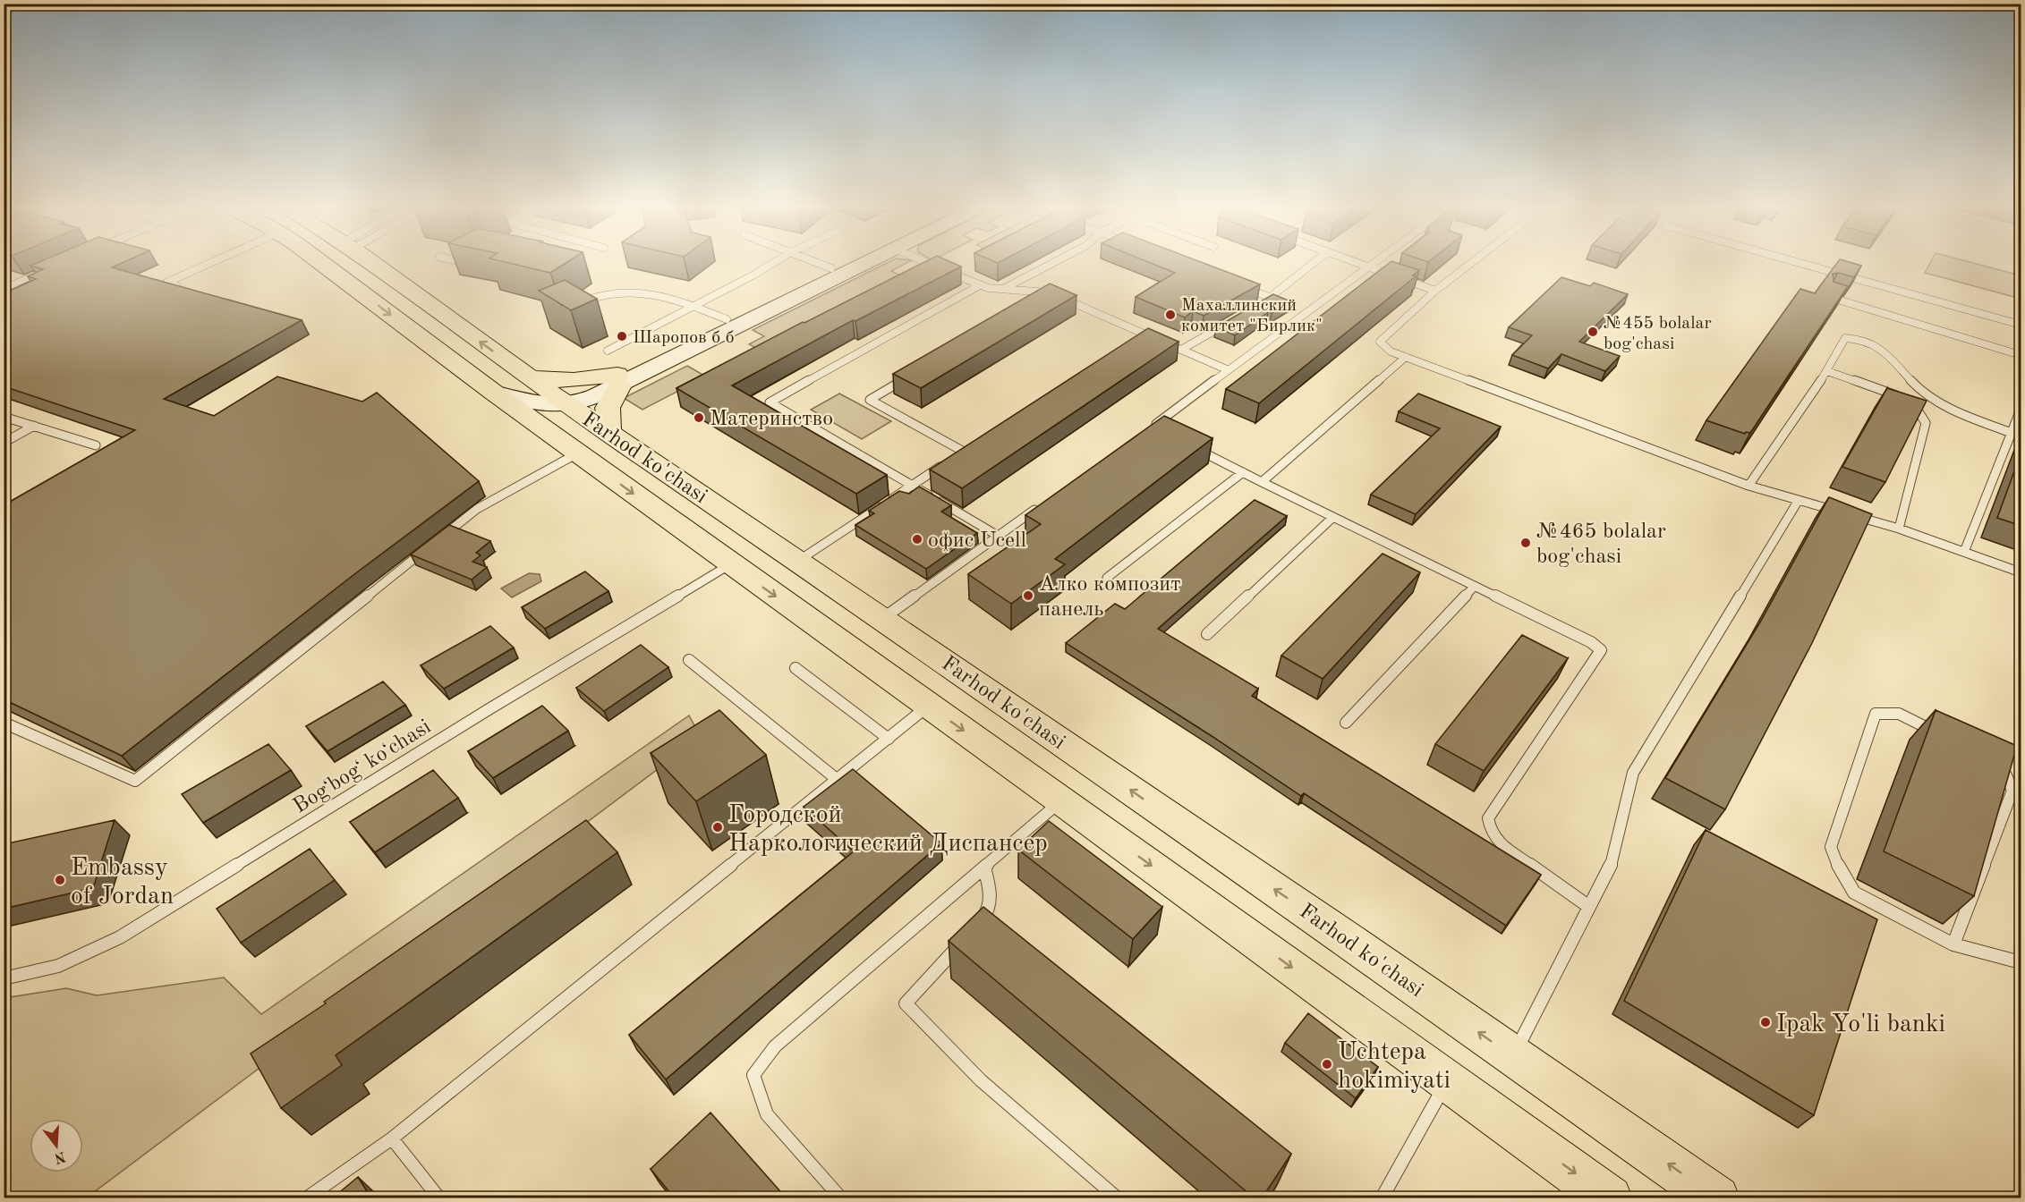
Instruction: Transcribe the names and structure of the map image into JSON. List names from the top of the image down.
{
  "streets": {
    "main road": ["Farhod ko'chasi"],
    "lane": ["Bogʻbogʻ koʻchasi"]
  },
  "crossings": [
    ["Farhod ko'chasi", "Bogʻbogʻ koʻchasi"]
  ],
  "places": [
    "Махаллинский комитет \"Бирлик\"",
    "№455 bolalar bog'chasi",
    "Шаропов б б",
    "Материнство",
    "офис Ucell",
    "№465 bolalar bog'chasi",
    "Алко композит панель",
    "Городской Наркологический Диспансер",
    "Embassy of Jordan",
    "Ipak Yo'li banki",
    "Uchtepa hokimiyati"
  ],
  "north": "bottom"
}
